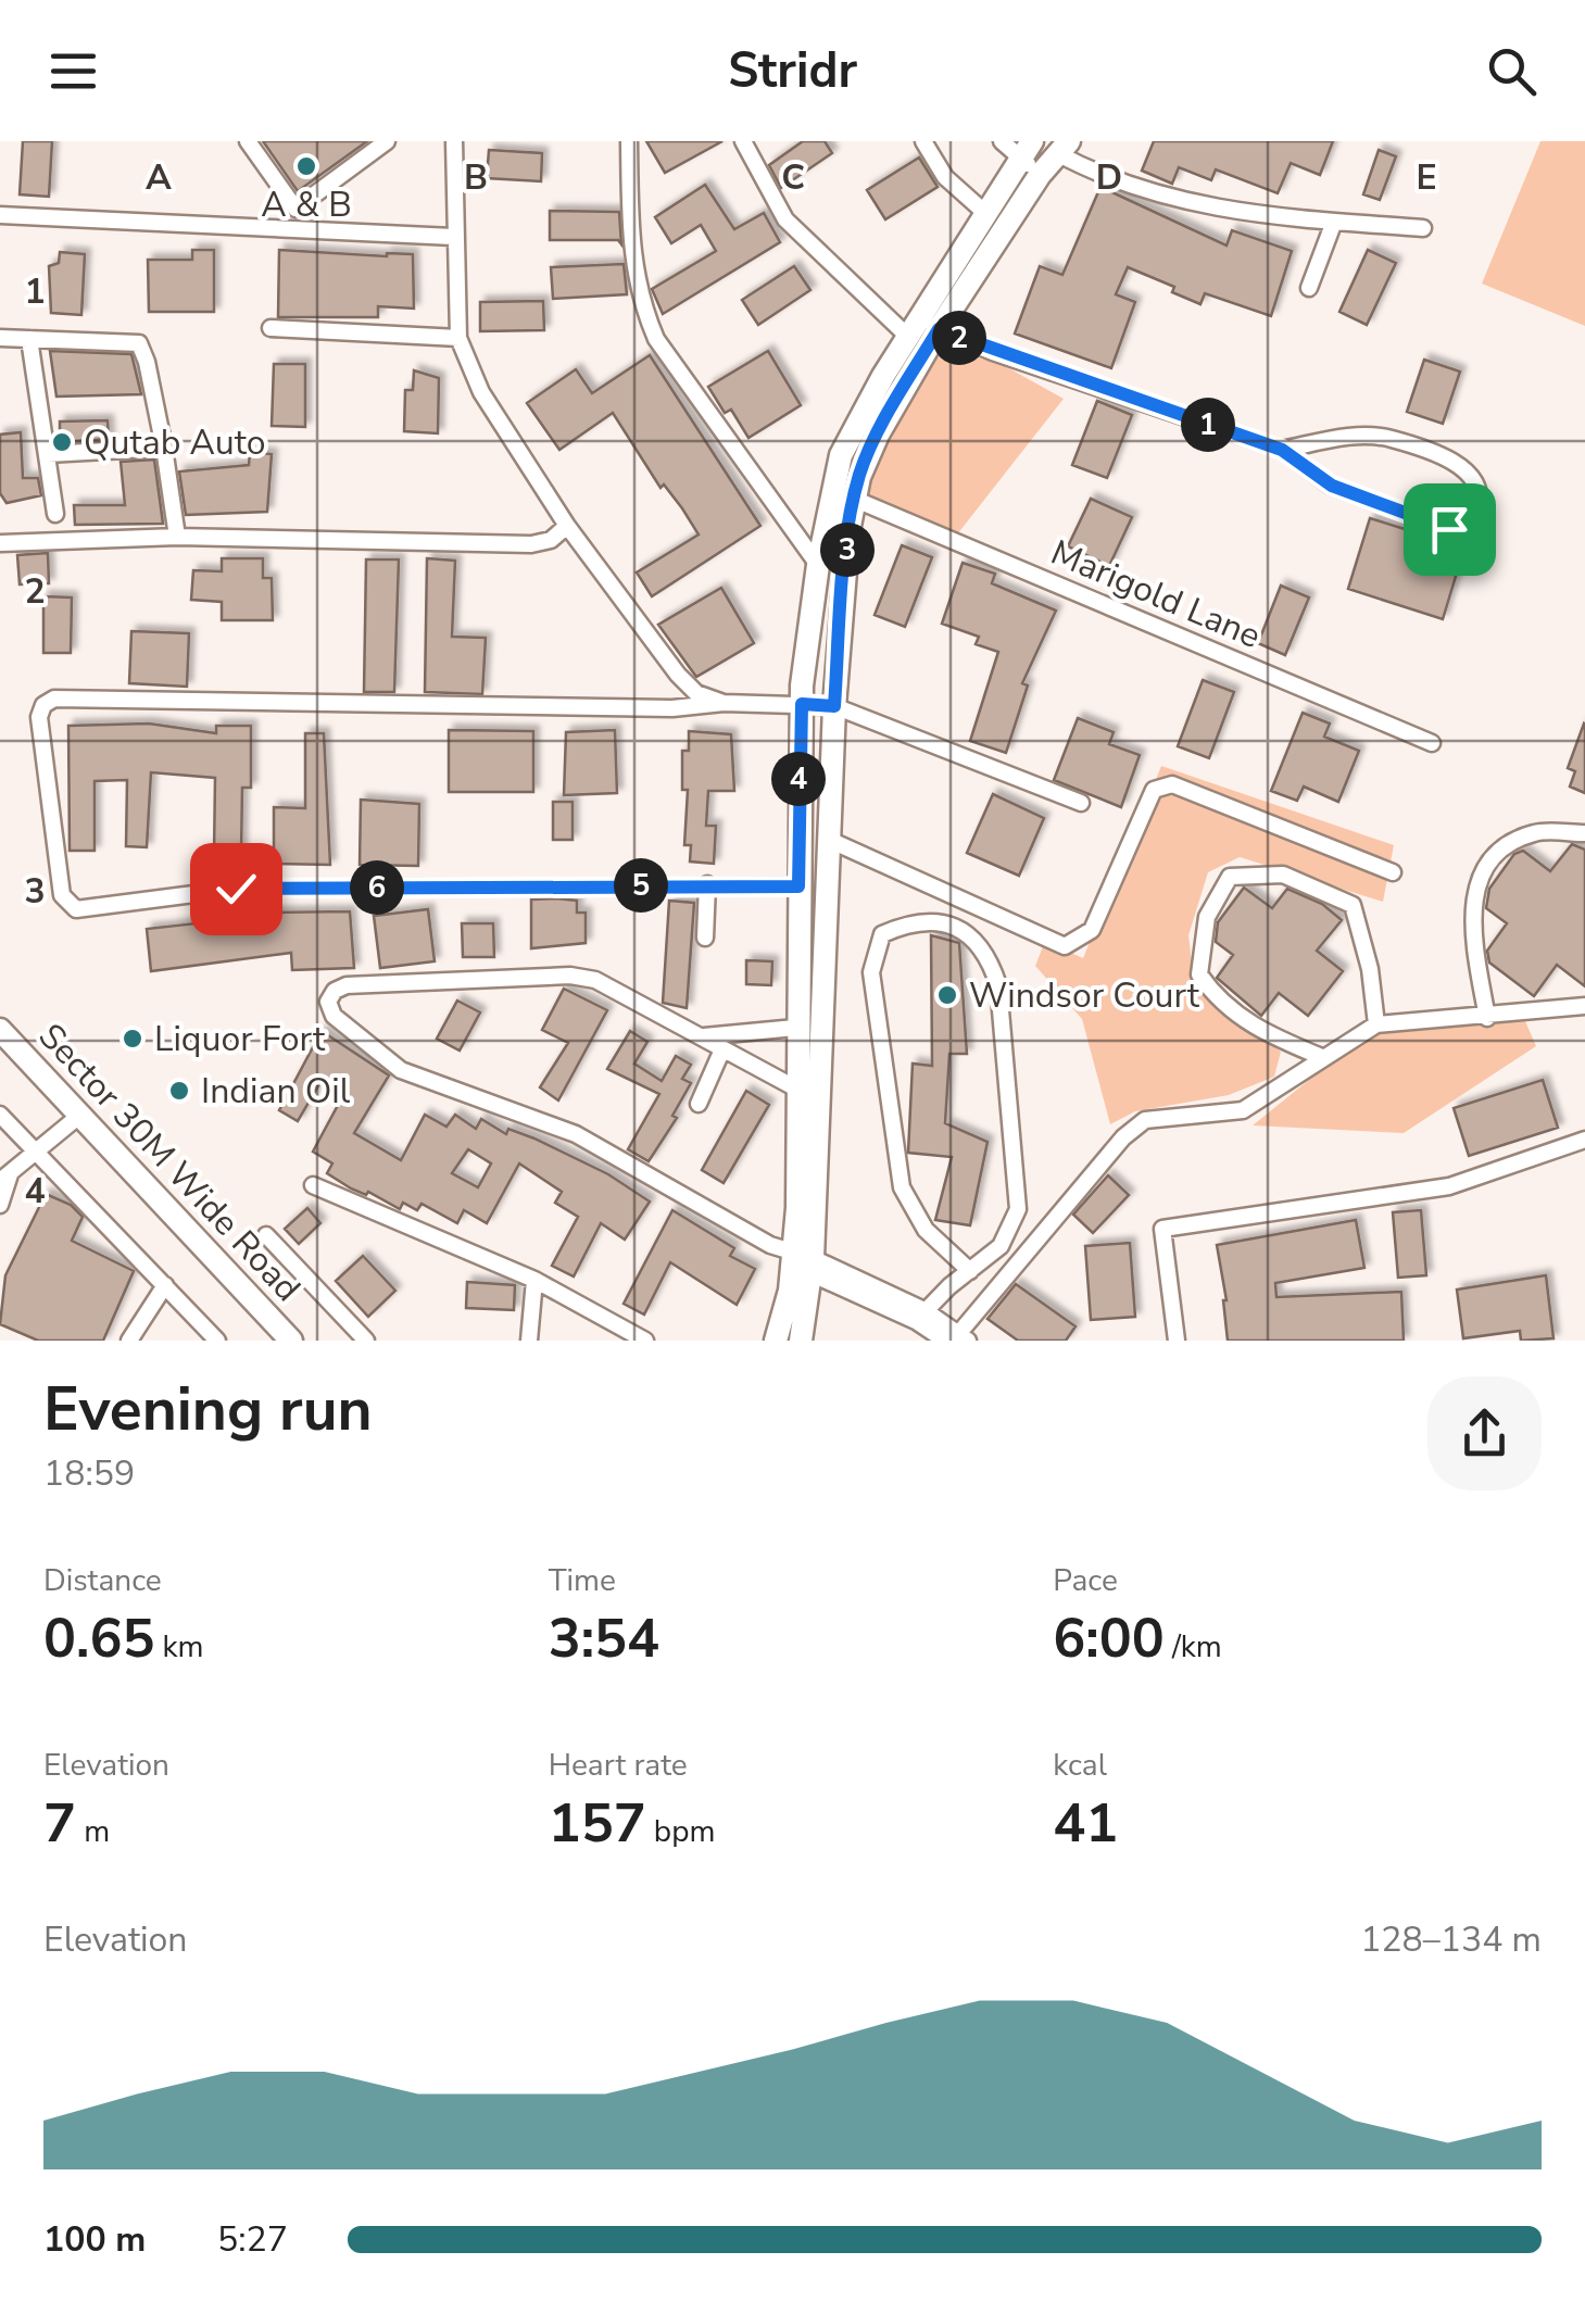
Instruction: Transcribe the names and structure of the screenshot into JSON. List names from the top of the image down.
{
  "streets": {
    "street": ["Marigold Lane", "Sector 30M Wide Road"]
  },
  "places": [
    "A & B",
    "Qutab Auto",
    "Windsor Court",
    "Liquor Fort",
    "Indian Oil"
  ],
  "page": {
    "header": "Stridr",
    "pins": [
      "2",
      "1",
      "3",
      "4",
      "5",
      "6"
    ],
    "heading": ["Evening run", "18:59"],
    "stats": [
      ["Distance", "0.65 km"],
      ["Time", "3:54"],
      ["Pace", "6:00 /km"],
      ["Elevation", "7 m"],
      ["Heart rate", "157 bpm"],
      ["kcal", "41"]
    ],
    "chart": ["Elevation", "128–134 m"],
    "list": [
      {
        "name": "100 m",
        "note": "5:27"
      }
    ]
  },
  "grid": {
    "columns": [
      "A",
      "B",
      "C",
      "D",
      "E"
    ],
    "rows": [
      "1",
      "2",
      "3",
      "4"
    ]
  }
}
